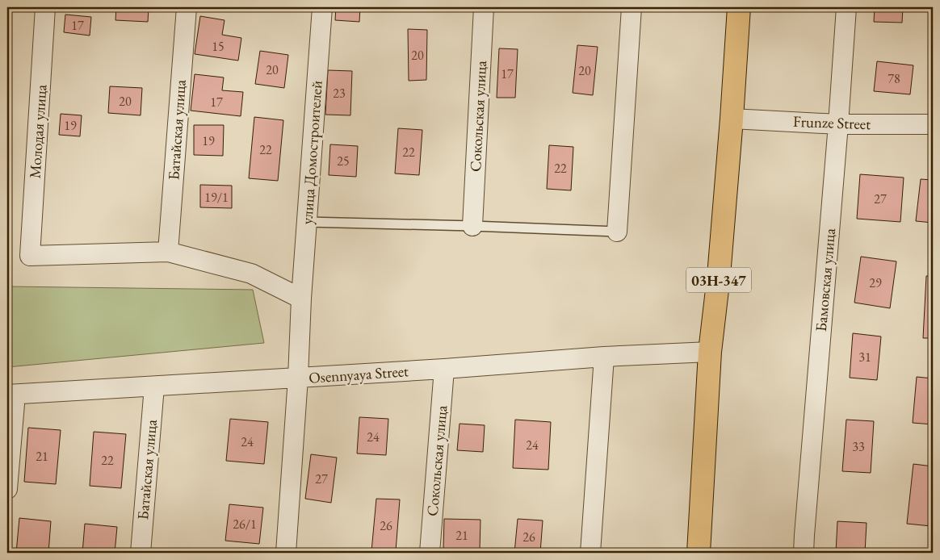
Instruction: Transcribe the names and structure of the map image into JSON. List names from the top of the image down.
{
  "streets": {
    "main road": ["03Н-347"],
    "street": [
      "Сокольская улица",
      "Frunze Street",
      "Батайская улица",
      "Молодая улица",
      "улица Домостроителей",
      "Бамовская улица",
      "Osennyaya Street"
    ]
  },
  "crossings": [
    ["Сокольская улица", "Osennyaya Street"],
    ["Frunze Street", "03Н-347"],
    ["Frunze Street", "Бамовская улица"],
    ["Батайская улица", "Молодая улица"],
    ["Батайская улица", "Osennyaya Street"],
    ["улица Домостроителей", "Osennyaya Street"],
    ["03Н-347", "Osennyaya Street"]
  ],
  "house_numbers": [
    "17",
    "15",
    "20",
    "20",
    "20",
    "17",
    "78",
    "23",
    "20",
    "17",
    "19",
    "19",
    "22",
    "22",
    "25",
    "22",
    "19/1",
    "27",
    "29",
    "31",
    "24",
    "24",
    "24",
    "33",
    "21",
    "22",
    "27",
    "26/1",
    "26",
    "21",
    "26"
  ]
}
